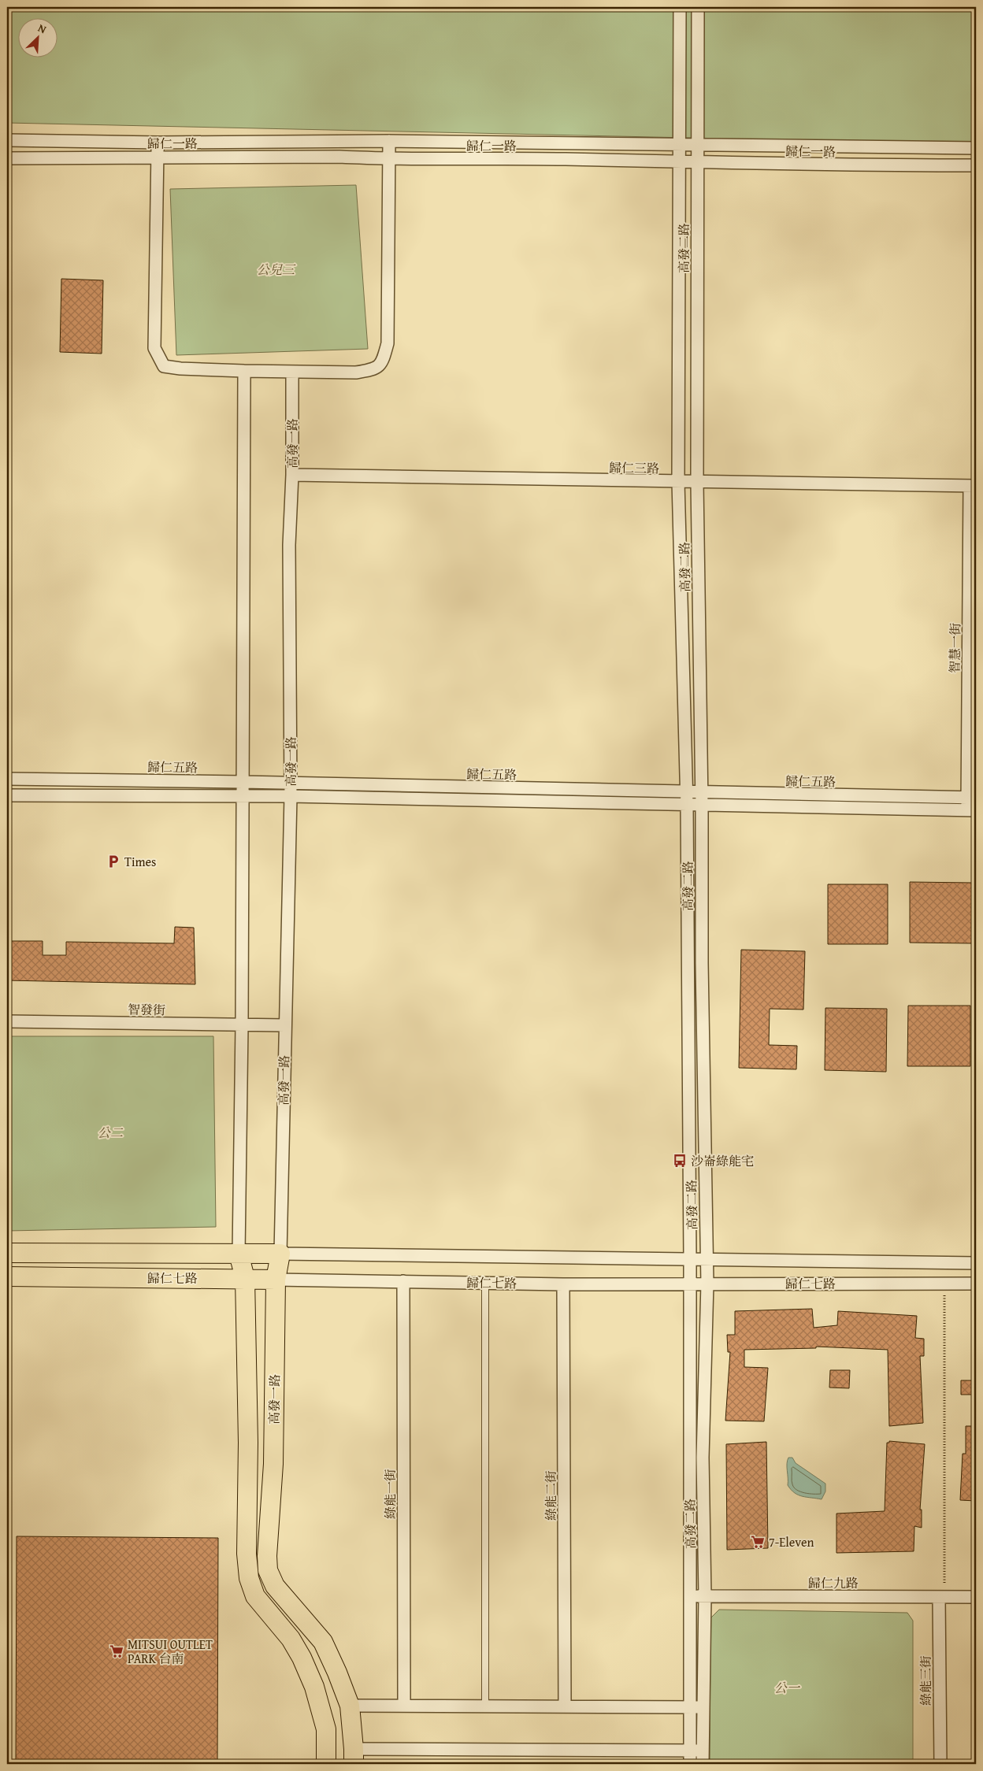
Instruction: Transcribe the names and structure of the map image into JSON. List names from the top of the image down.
{
  "streets": {
    "main road": ["高發一路", "歸仁七路"],
    "street": [
      "歸仁一路",
      "高發二路",
      "歸仁三路",
      "智慧一街",
      "歸仁五路",
      "智發街",
      "綠能一街",
      "綠能二街",
      "歸仁九路",
      "綠能三街"
    ]
  },
  "crossings": [
    ["歸仁一路", "高發二路"],
    ["高發二路", "歸仁三路"],
    ["高發二路", "歸仁五路"],
    ["高發二路", "歸仁七路"],
    ["高發二路", "歸仁九路"],
    ["高發一路", "歸仁三路"],
    ["高發一路", "歸仁五路"],
    ["高發一路", "智發街"],
    ["高發一路", "歸仁七路"],
    ["歸仁三路", "智慧一街"],
    ["智慧一街", "歸仁五路"],
    ["歸仁七路", "綠能一街"],
    ["歸仁七路", "綠能二街"],
    ["歸仁九路", "綠能三街"]
  ],
  "parks": ["公兒三", "公二", "公一"],
  "places": {
    "parking": ["Times"],
    "bus stop": ["沙崙綠能宅"],
    "supermarket": ["7-Eleven", "MITSUI OUTLET PARK 台南"]
  },
  "north": "top right"
}
